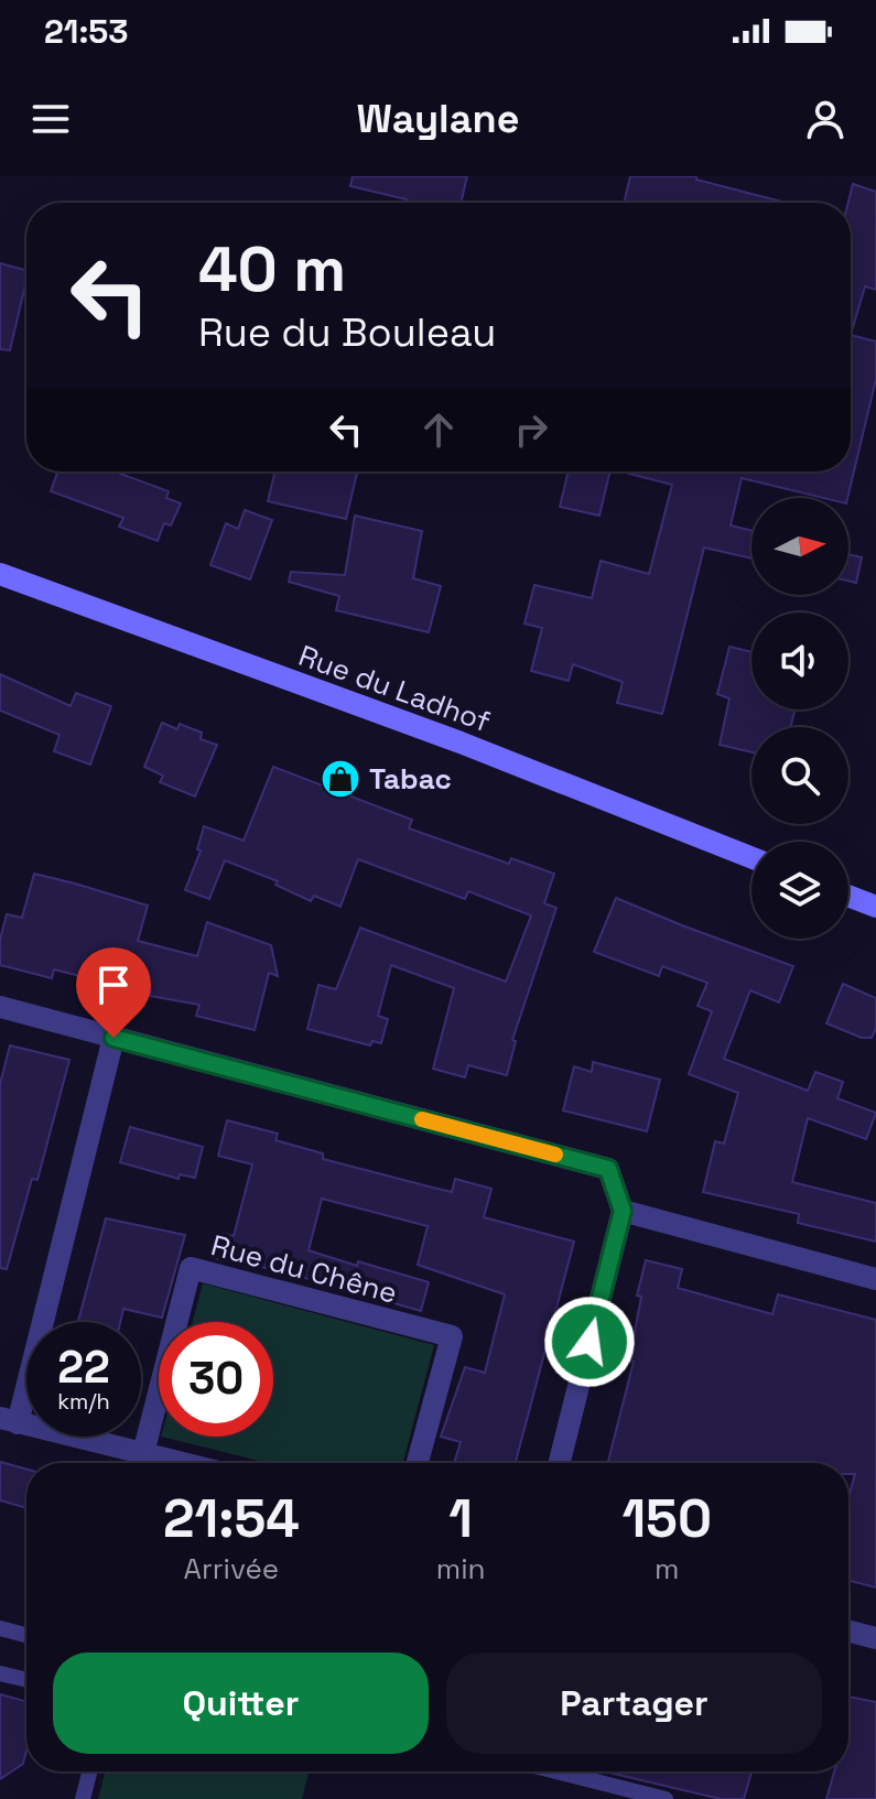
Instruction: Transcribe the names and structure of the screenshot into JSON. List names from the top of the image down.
{
  "streets": {
    "main road": ["Rue du Ladhof"],
    "street": ["Rue du Chêne"]
  },
  "places": {
    "shop": ["Tabac"]
  },
  "north": "right",
  "page": {
    "status": "21:53",
    "header": "Waylane",
    "turn": ["40 m", "Rue du Bouleau"],
    "speed": "22 km/h",
    "limit": "30",
    "eta": [
      "21:54",
      "Arrivée",
      "1",
      "min",
      "150",
      "m"
    ],
    "buttons": ["Quitter", "Partager"]
  }
}
